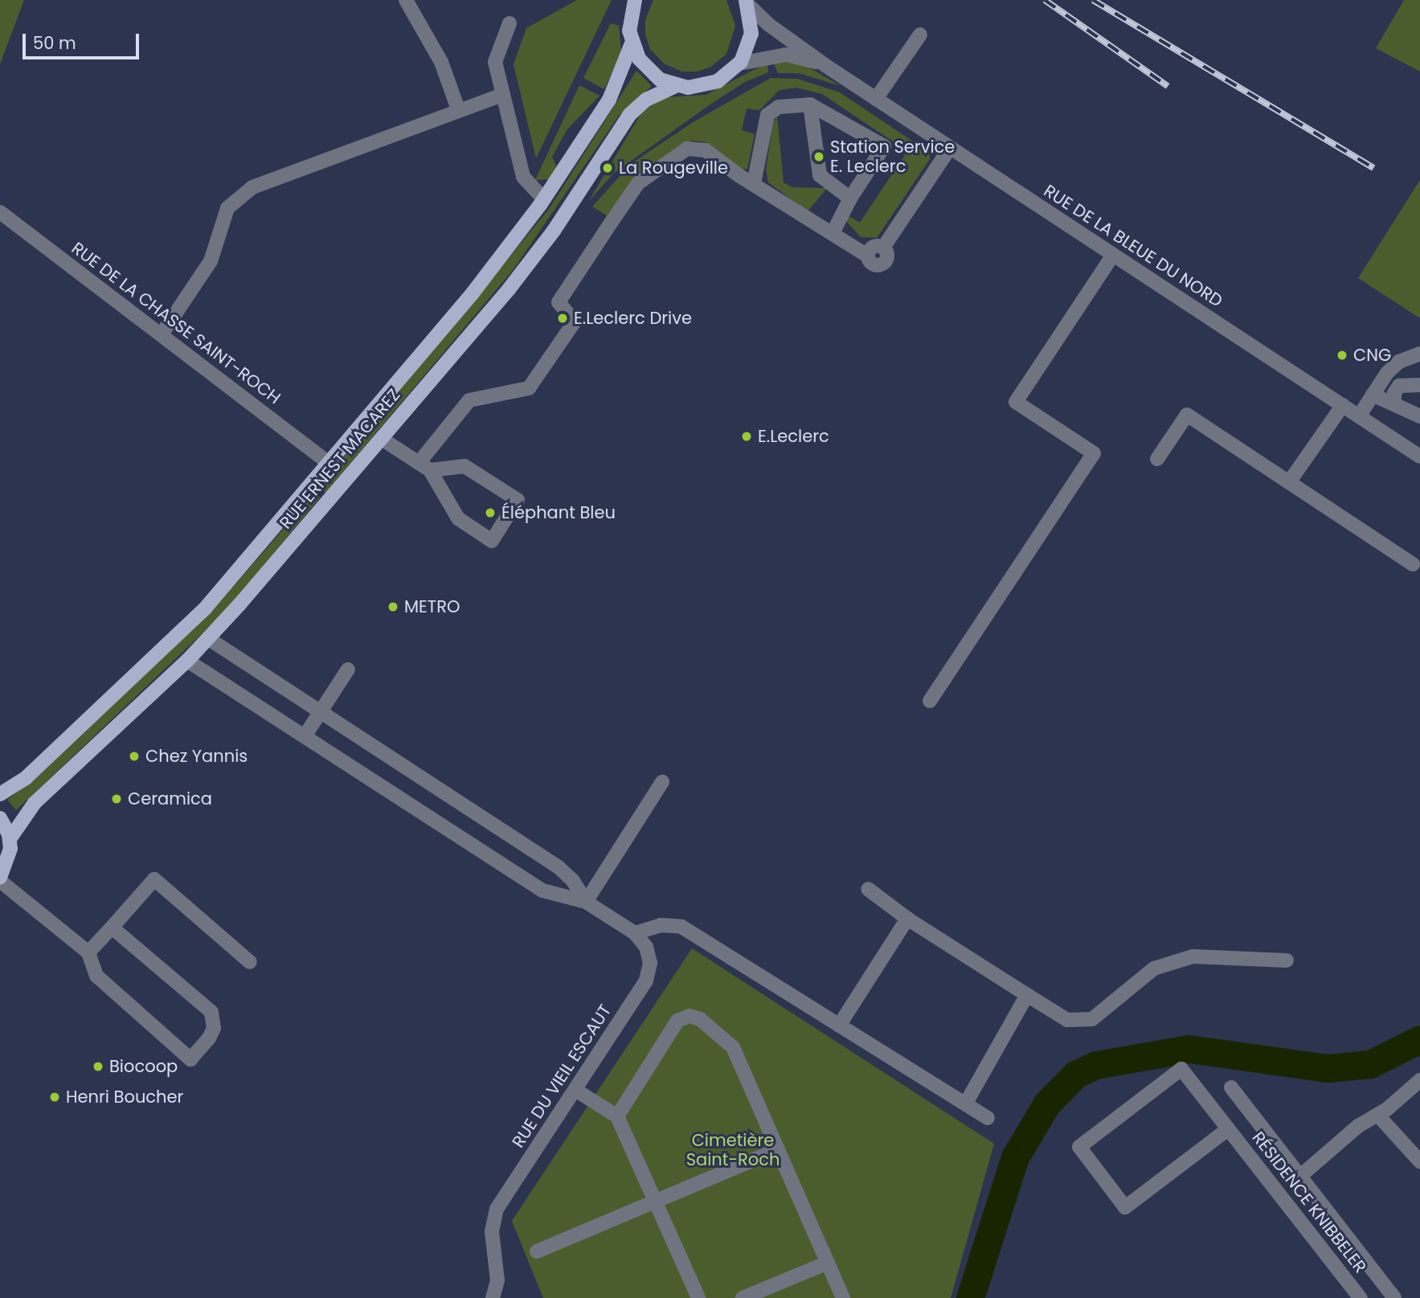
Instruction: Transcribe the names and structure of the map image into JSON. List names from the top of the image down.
{
  "streets": {
    "main road": ["RUE ERNEST MACAREZ"],
    "street": [
      "RUE DE LA BLEUE DU NORD",
      "RUE DE LA CHASSE SAINT-ROCH",
      "RUE DU VIEIL ESCAUT",
      "RÉSIDENCE KNIBBELER"
    ]
  },
  "crossings": [
    ["RUE DE LA BLEUE DU NORD", "RUE ERNEST MACAREZ"],
    ["RUE DE LA CHASSE SAINT-ROCH", "RUE ERNEST MACAREZ"],
    ["RUE ERNEST MACAREZ", "RUE DU VIEIL ESCAUT"]
  ],
  "parks": ["Cimetière Saint-Roch"],
  "places": [
    "Station Service E. Leclerc",
    "La Rougeville",
    "E.Leclerc Drive",
    "CNG",
    "E.Leclerc",
    "Éléphant Bleu",
    "METRO",
    "Chez Yannis",
    "Ceramica",
    "Biocoop",
    "Henri Boucher"
  ],
  "scale_bar": "50 m"
}
